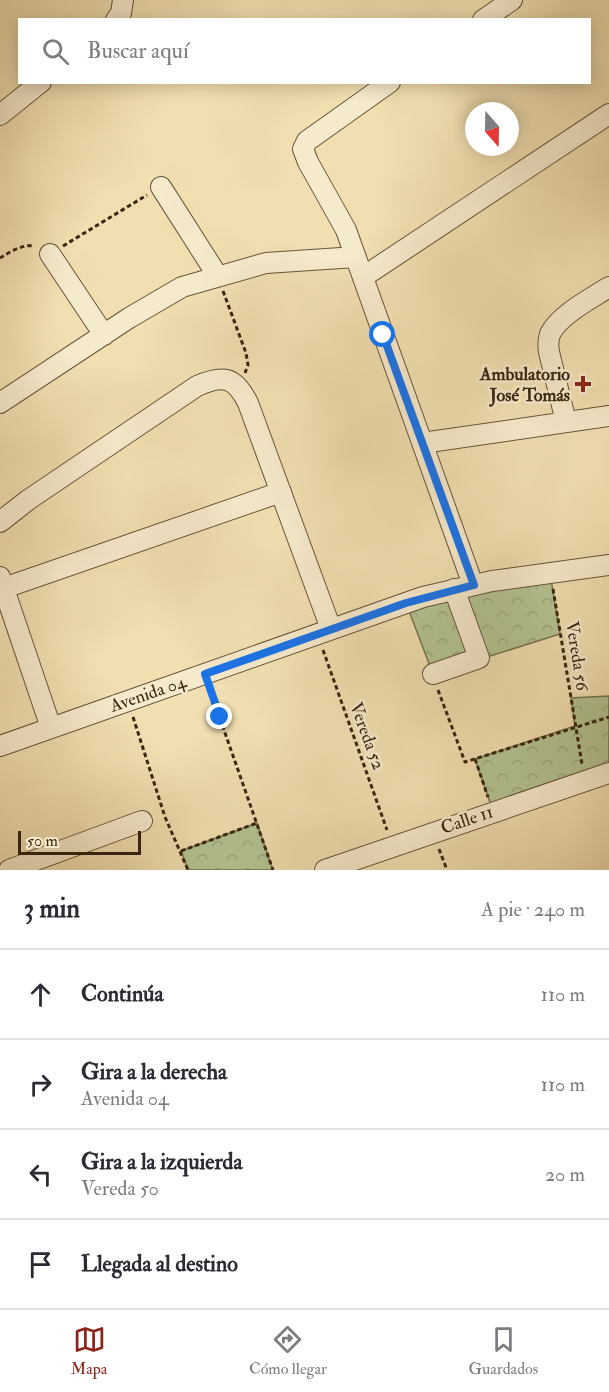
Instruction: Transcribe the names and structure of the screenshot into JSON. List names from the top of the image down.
{
  "streets": {
    "street": ["Avenida 04", "Calle 11"],
    "path": ["Vereda 56", "Vereda 52"]
  },
  "crossings": [
    ["Vereda 56", "Avenida 04"],
    ["Vereda 56", "Calle 11"],
    ["Avenida 04", "Vereda 52"],
    ["Vereda 52", "Calle 11"]
  ],
  "places": {
    "health": ["Ambulatorio José Tomás"]
  },
  "scale_bar": "50 m",
  "north": "bottom",
  "page": {
    "search": "Buscar aquí",
    "scale": "50 m",
    "heading": ["3 min", "A pie · 240 m"],
    "list": [
      ["Continúa", "110 m"],
      ["Gira a la derecha", "Avenida 04", "110 m"],
      ["Gira a la izquierda", "Vereda 50", "20 m"],
      "Llegada al destino"
    ],
    "nav": ["Mapa", "Cómo llegar", "Guardados"]
  }
}
